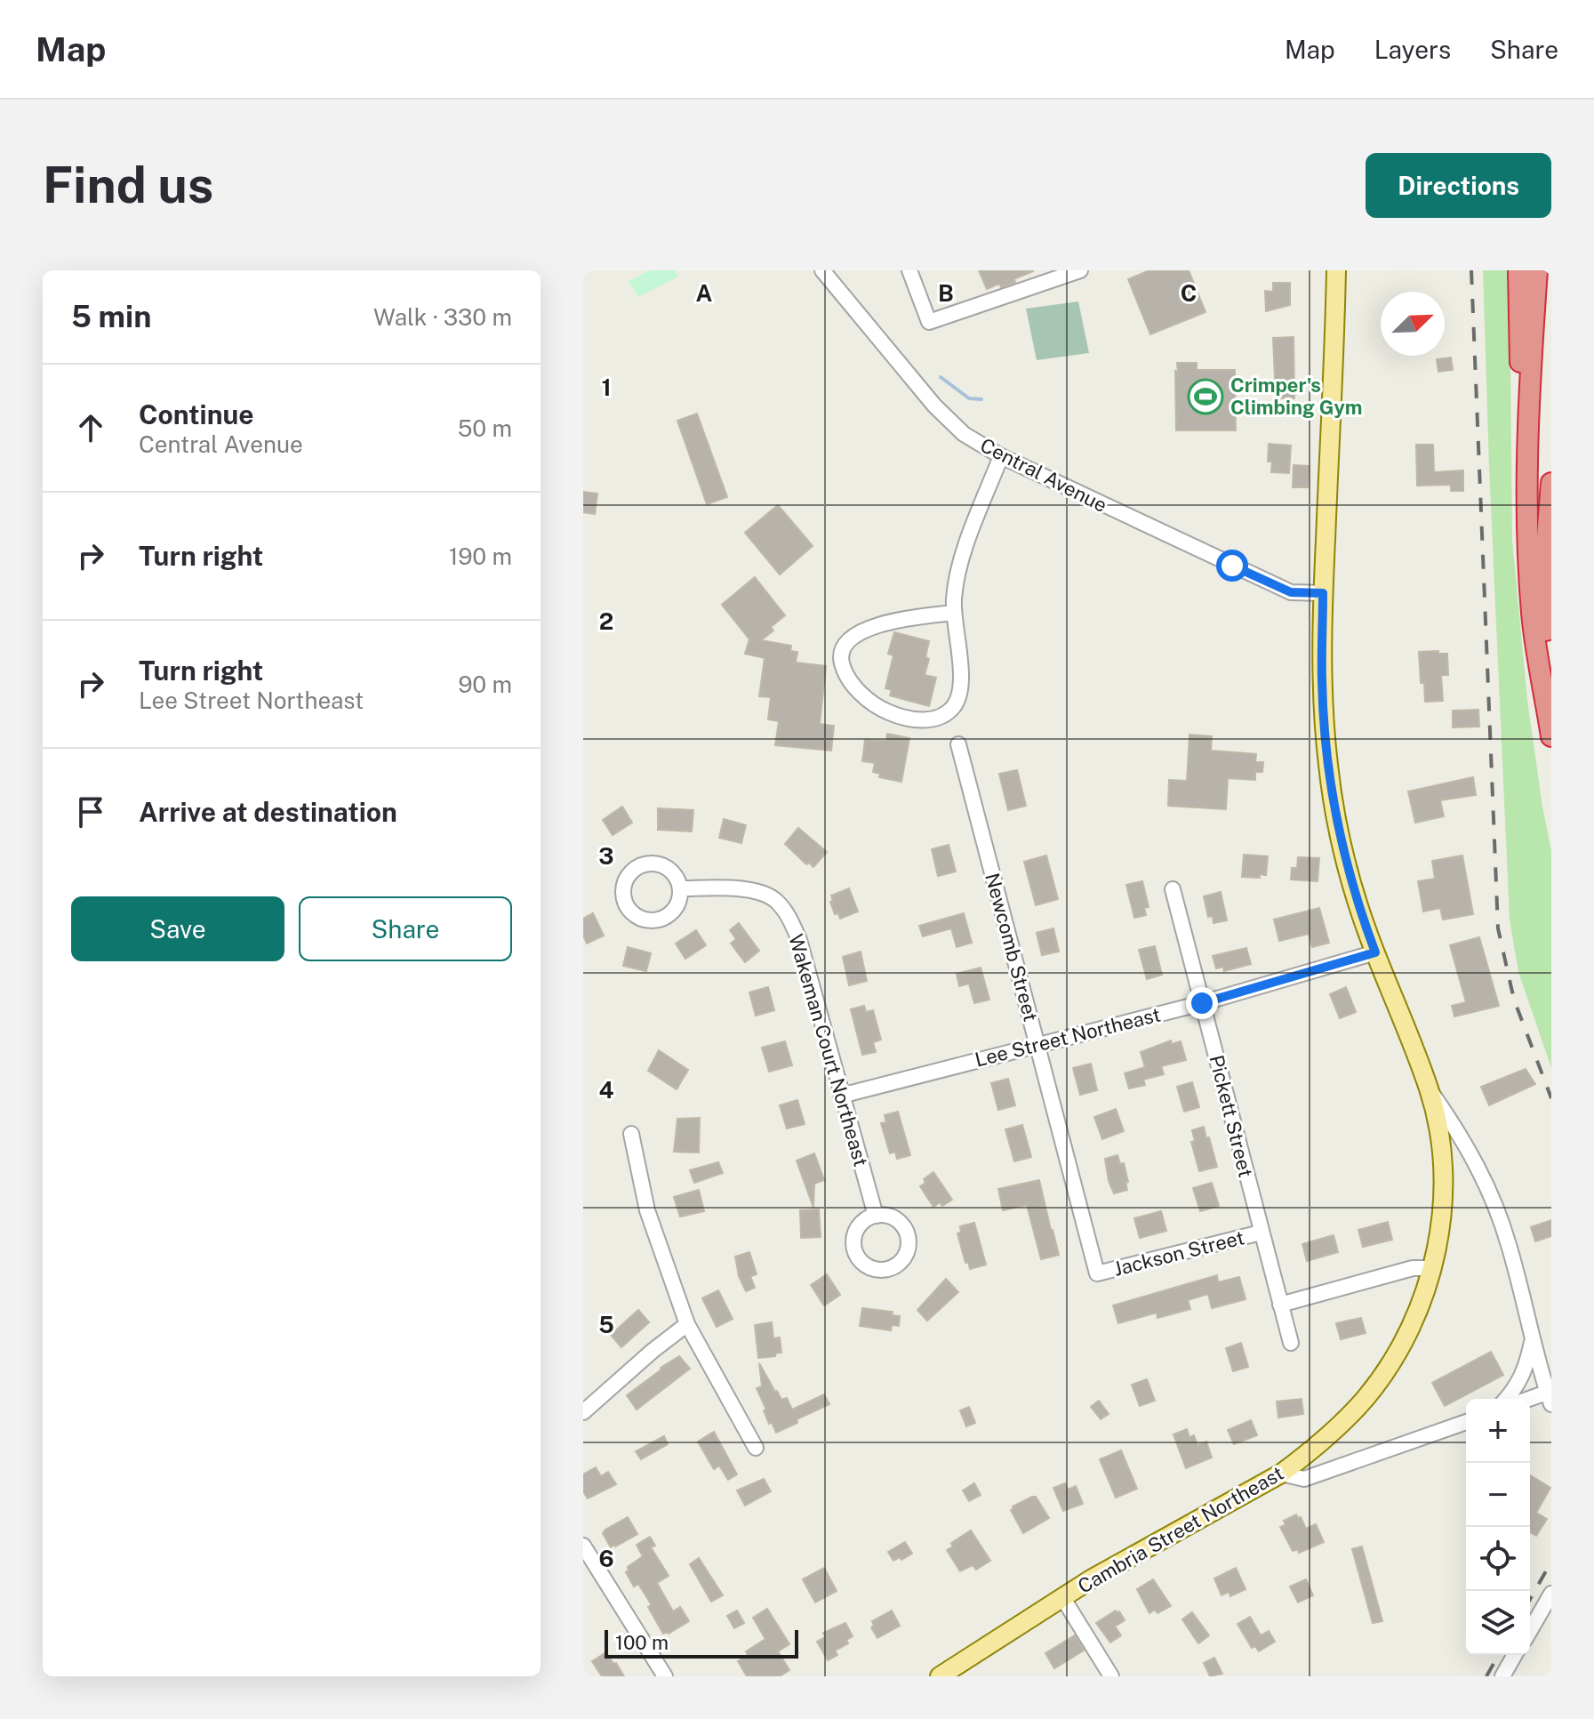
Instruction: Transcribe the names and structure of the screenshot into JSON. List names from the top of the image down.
{
  "streets": {
    "main road": ["Cambria Street Northeast"],
    "street": [
      "Central Avenue",
      "Newcomb Street",
      "Lee Street Northeast",
      "Wakeman Court Northeast",
      "Pickett Street",
      "Jackson Street"
    ]
  },
  "crossings": [
    ["Central Avenue", "Cambria Street Northeast"],
    ["Newcomb Street", "Lee Street Northeast"],
    ["Newcomb Street", "Jackson Street"],
    ["Lee Street Northeast", "Wakeman Court Northeast"],
    ["Lee Street Northeast", "Pickett Street"],
    ["Lee Street Northeast", "Cambria Street Northeast"],
    ["Pickett Street", "Jackson Street"]
  ],
  "places": {
    "sports": ["Crimper's Climbing Gym"]
  },
  "scale_bar": "100 m",
  "north": "top right",
  "page": {
    "header": "Map",
    "nav": ["Map", "Layers", "Share"],
    "buttons": [
      "Directions",
      ["Save", "Share"]
    ],
    "title": "Find us",
    "heading": ["5 min", "Walk · 330 m"],
    "list": [
      ["Continue", "Central Avenue", "50 m"],
      ["Turn right", "190 m"],
      ["Turn right", "Lee Street Northeast", "90 m"],
      "Arrive at destination"
    ],
    "map_buttons": ["+", "−"],
    "scale": "100 m"
  },
  "grid": {
    "columns": ["A", "B", "C"],
    "rows": [
      "1",
      "2",
      "3",
      "4",
      "5",
      "6"
    ]
  }
}
